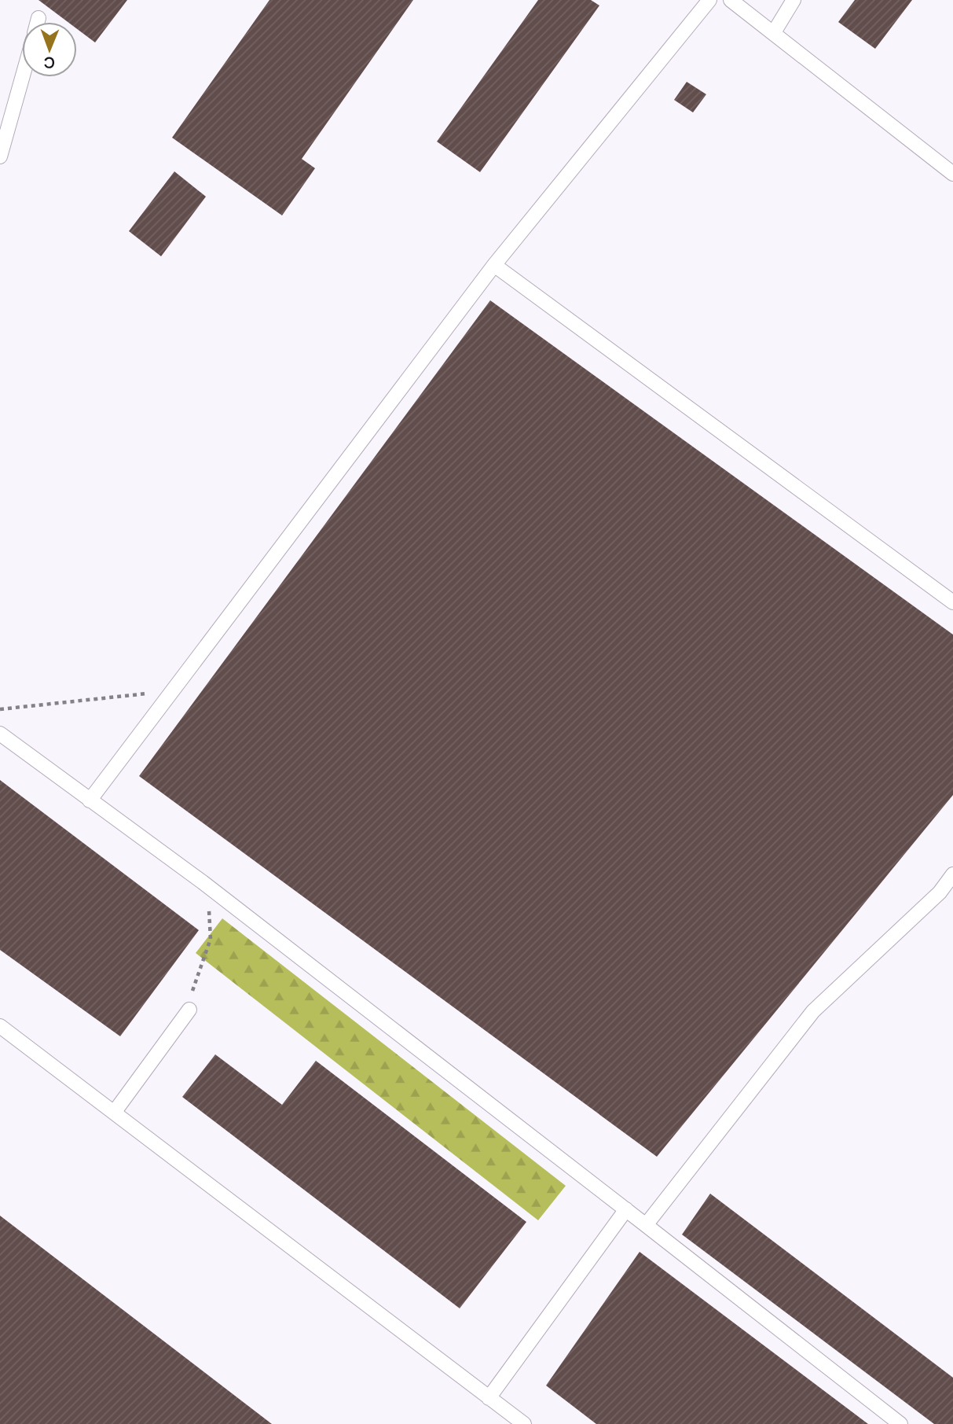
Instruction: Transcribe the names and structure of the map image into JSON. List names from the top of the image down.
{
  "north": "bottom"
}
